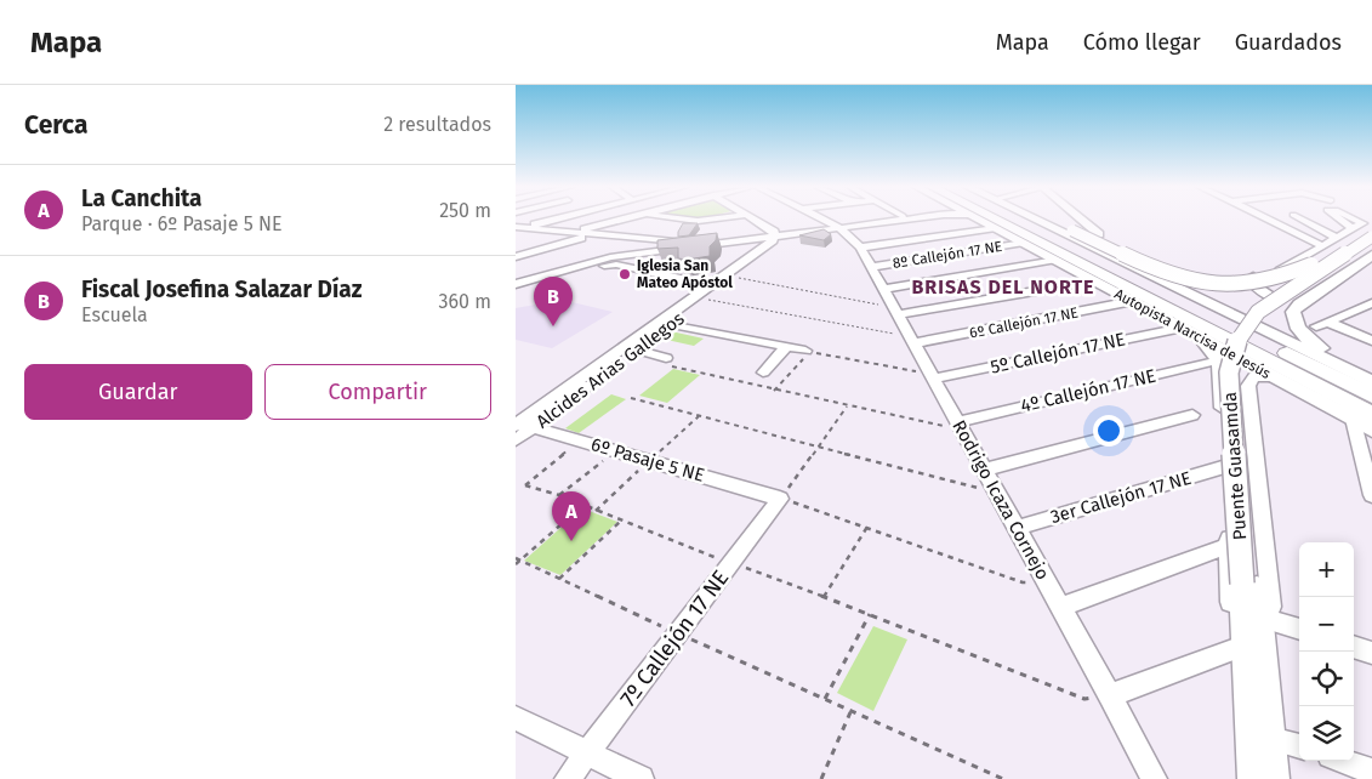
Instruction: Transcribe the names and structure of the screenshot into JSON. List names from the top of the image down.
{
  "streets": {
    "highway": ["Autopista Narcisa de Jesús"],
    "main road": ["Puente Guasamda"],
    "street": [
      "8º Callejón 17 NE",
      "6º Callejón 17 NE",
      "5º Callejón 17 NE",
      "Alcides Arias Gallegos",
      "4º Callejón 17 NE",
      "6º Pasaje 5 NE",
      "3er Callejón 17 NE",
      "Rodrigo Icaza Cornejo",
      "7º Callejón 17 NE"
    ]
  },
  "crossings": [
    ["8º Callejón 17 NE", "Autopista Narcisa de Jesús"],
    ["8º Callejón 17 NE", "Rodrigo Icaza Cornejo"],
    ["6º Callejón 17 NE", "Autopista Narcisa de Jesús"],
    ["6º Callejón 17 NE", "Rodrigo Icaza Cornejo"],
    ["Autopista Narcisa de Jesús", "5º Callejón 17 NE"],
    ["5º Callejón 17 NE", "Rodrigo Icaza Cornejo"],
    ["Alcides Arias Gallegos", "6º Pasaje 5 NE"],
    ["4º Callejón 17 NE", "Rodrigo Icaza Cornejo"],
    ["6º Pasaje 5 NE", "7º Callejón 17 NE"],
    ["3er Callejón 17 NE", "Rodrigo Icaza Cornejo"]
  ],
  "districts": ["BRISAS DEL NORTE"],
  "places": ["Iglesia San Mateo Apóstol"],
  "page": {
    "header": "Mapa",
    "nav": ["Mapa", "Cómo llegar", "Guardados"],
    "heading": ["Cerca", "2 resultados"],
    "list": [
      {
        "mark": "A",
        "name": "La Canchita",
        "note": "Parque · 6º Pasaje 5 NE",
        "value": "250 m"
      },
      {
        "mark": "B",
        "name": "Fiscal Josefina Salazar Díaz",
        "note": "Escuela",
        "value": "360 m"
      }
    ],
    "pins": ["B", "A"],
    "buttons": ["Guardar", "Compartir"],
    "map_buttons": ["+", "−"]
  }
}
